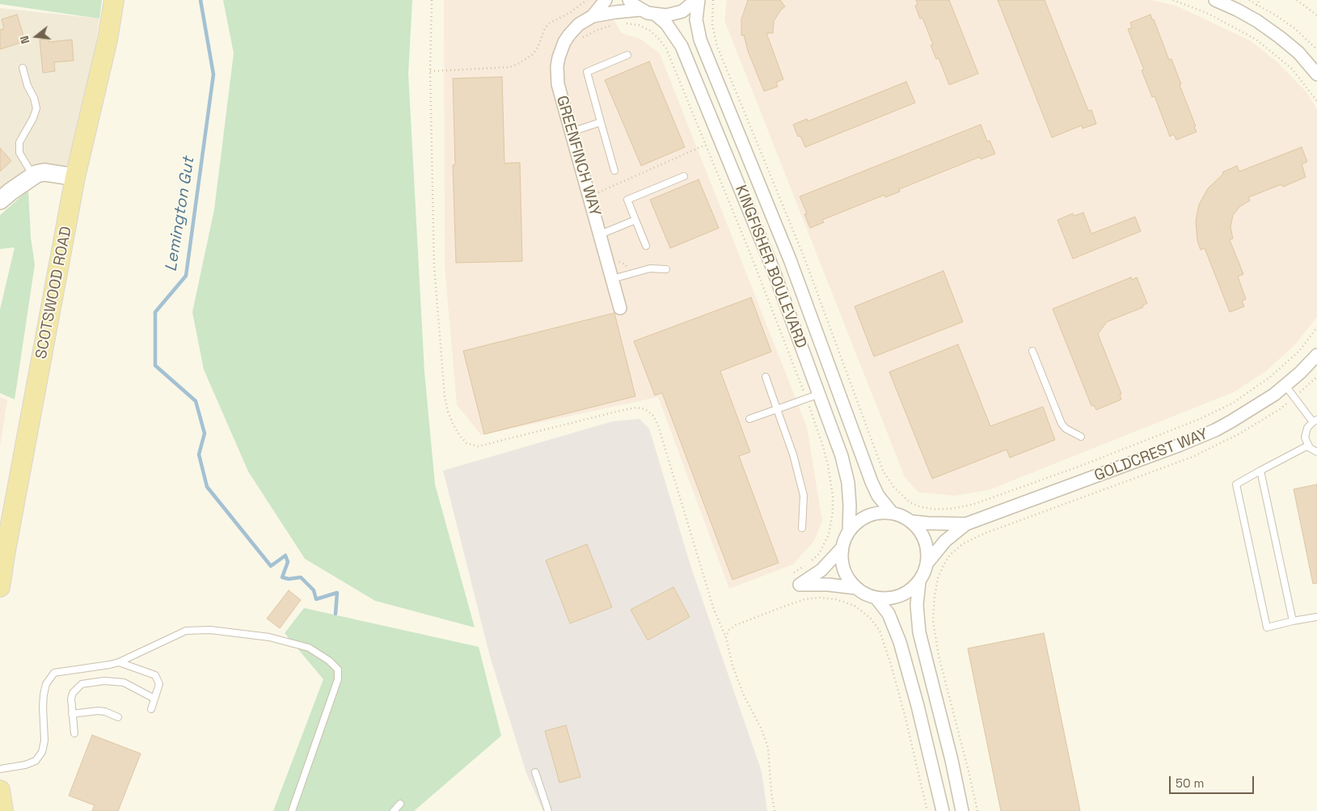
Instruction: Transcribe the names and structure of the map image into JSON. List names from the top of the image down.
{
  "streets": {
    "main road": ["SCOTSWOOD ROAD"],
    "street": ["GREENFINCH WAY", "KINGFISHER BOULEVARD", "GOLDCREST WAY"]
  },
  "water": ["Lemington Gut"],
  "scale_bar": "50 m",
  "north": "left"
}
